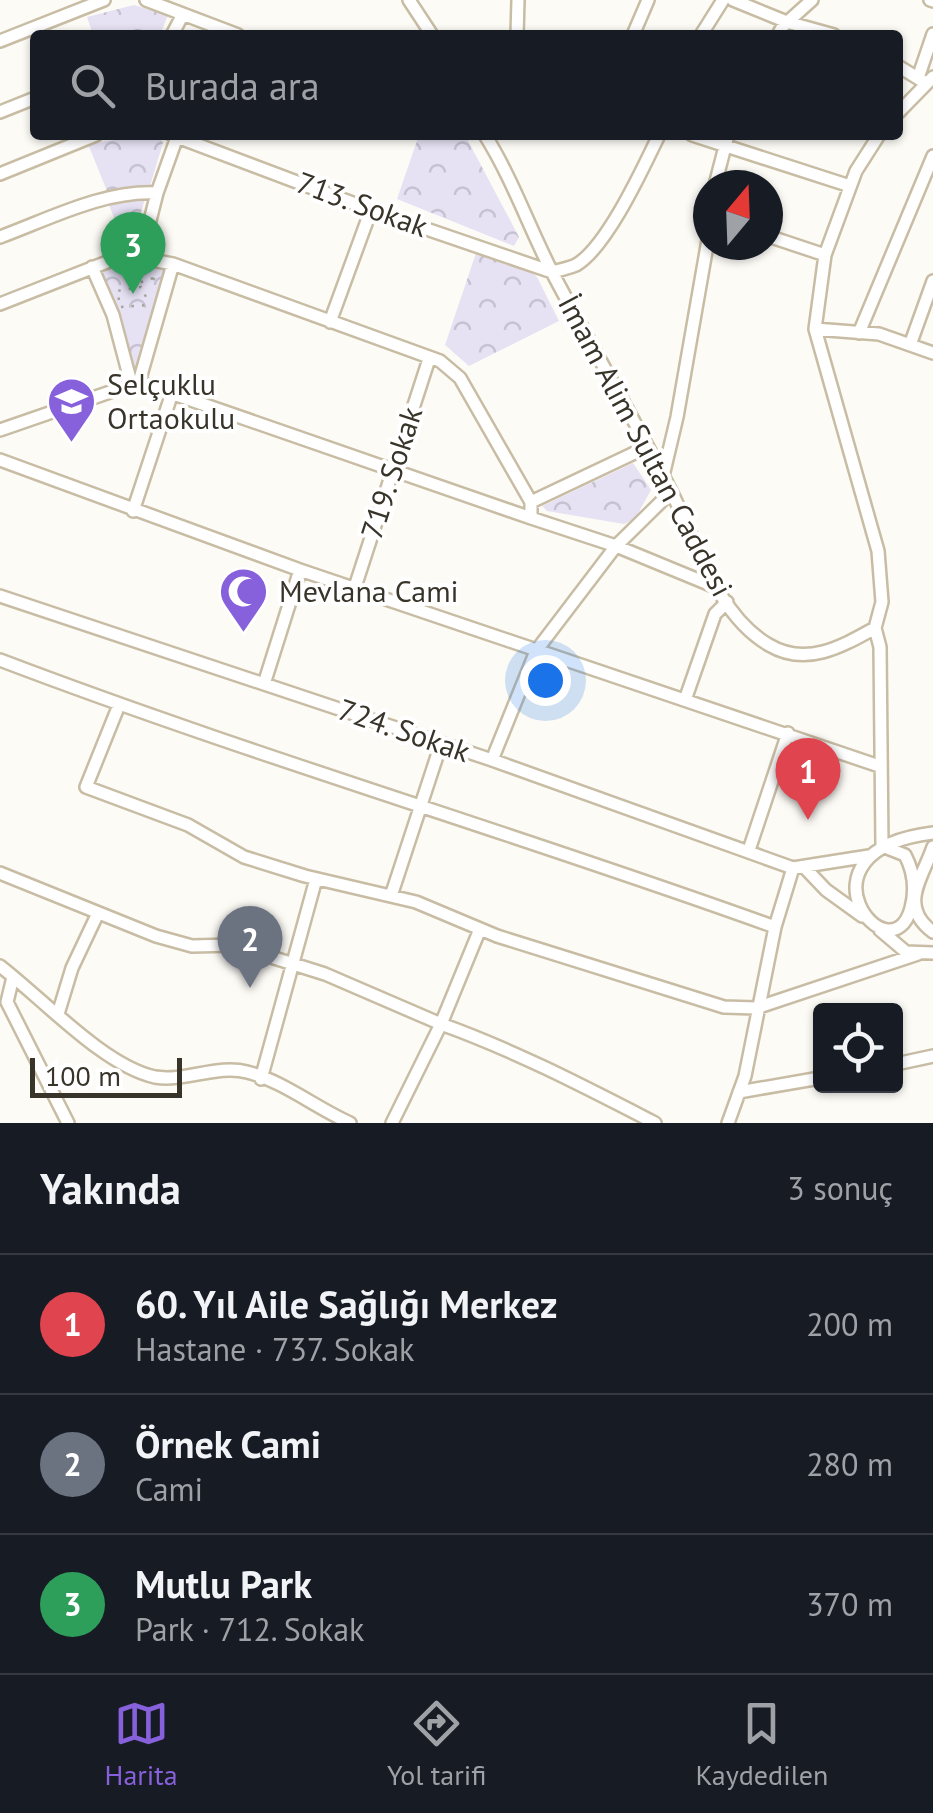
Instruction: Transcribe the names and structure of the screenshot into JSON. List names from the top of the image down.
{
  "streets": {
    "street": [
      "713. Sokak",
      "İmam Alim Sultan Caddesi",
      "719. Sokak",
      "724. Sokak"
    ]
  },
  "crossings": [
    ["713. Sokak", "İmam Alim Sultan Caddesi"]
  ],
  "places": {
    "school or university": ["Selçuklu Ortaokulu"],
    "mosque": ["Mevlana Cami"]
  },
  "scale_bar": "100 m",
  "north": "top",
  "page": {
    "search": "Burada ara",
    "pins": ["3", "1", "2"],
    "scale": "100 m",
    "heading": ["Yakında", "3 sonuç"],
    "list": [
      {
        "mark": "1",
        "name": "60. Yıl Aile Sağlığı Merkez",
        "note": "Hastane · 737. Sokak",
        "value": "200 m"
      },
      {
        "mark": "2",
        "name": "Örnek Cami",
        "note": "Cami",
        "value": "280 m"
      },
      {
        "mark": "3",
        "name": "Mutlu Park",
        "note": "Park · 712. Sokak",
        "value": "370 m"
      }
    ],
    "nav": ["Harita", "Yol tarifi", "Kaydedilen"]
  }
}
